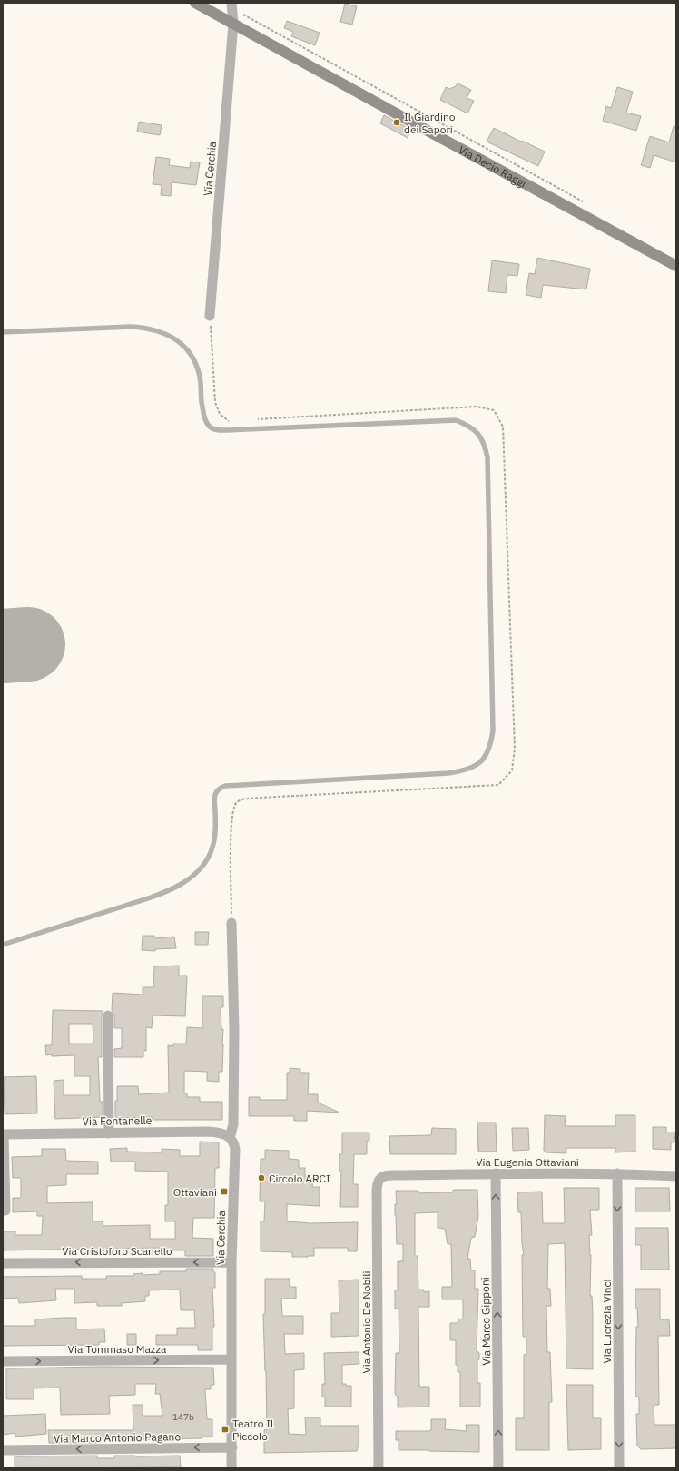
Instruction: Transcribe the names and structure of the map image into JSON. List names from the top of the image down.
{
  "streets": {
    "main road": ["Via Decio Raggi"],
    "street": [
      "Via Cerchia",
      "Via Fontanelle",
      "Via Eugenia Ottaviani",
      "Via Cristoforo Scanello",
      "Via Marco Gipponi",
      "Via Lucrezia Vinci",
      "Via Antonio De Nobili",
      "Via Tommaso Mazza",
      "Via Marco Antonio Pagano"
    ]
  },
  "crossings": [
    ["Via Decio Raggi", "Via Cerchia"],
    ["Via Cerchia", "Via Fontanelle"],
    ["Via Cerchia", "Via Cristoforo Scanello"],
    ["Via Cerchia", "Via Tommaso Mazza"],
    ["Via Cerchia", "Via Marco Antonio Pagano"],
    ["Via Eugenia Ottaviani", "Via Marco Gipponi"],
    ["Via Eugenia Ottaviani", "Via Lucrezia Vinci"],
    ["Via Eugenia Ottaviani", "Via Antonio De Nobili"]
  ],
  "one_way": [
    "Via Cristoforo Scanello",
    "Via Marco Gipponi",
    "Via Lucrezia Vinci",
    "Via Tommaso Mazza",
    "Via Marco Antonio Pagano"
  ],
  "places": {
    "other": ["Il Giardino dei Sapori", "Circolo ARCI"],
    "transit": ["Ottaviani", "Teatro Il Piccolo"]
  },
  "house_numbers": ["147b"]
}
